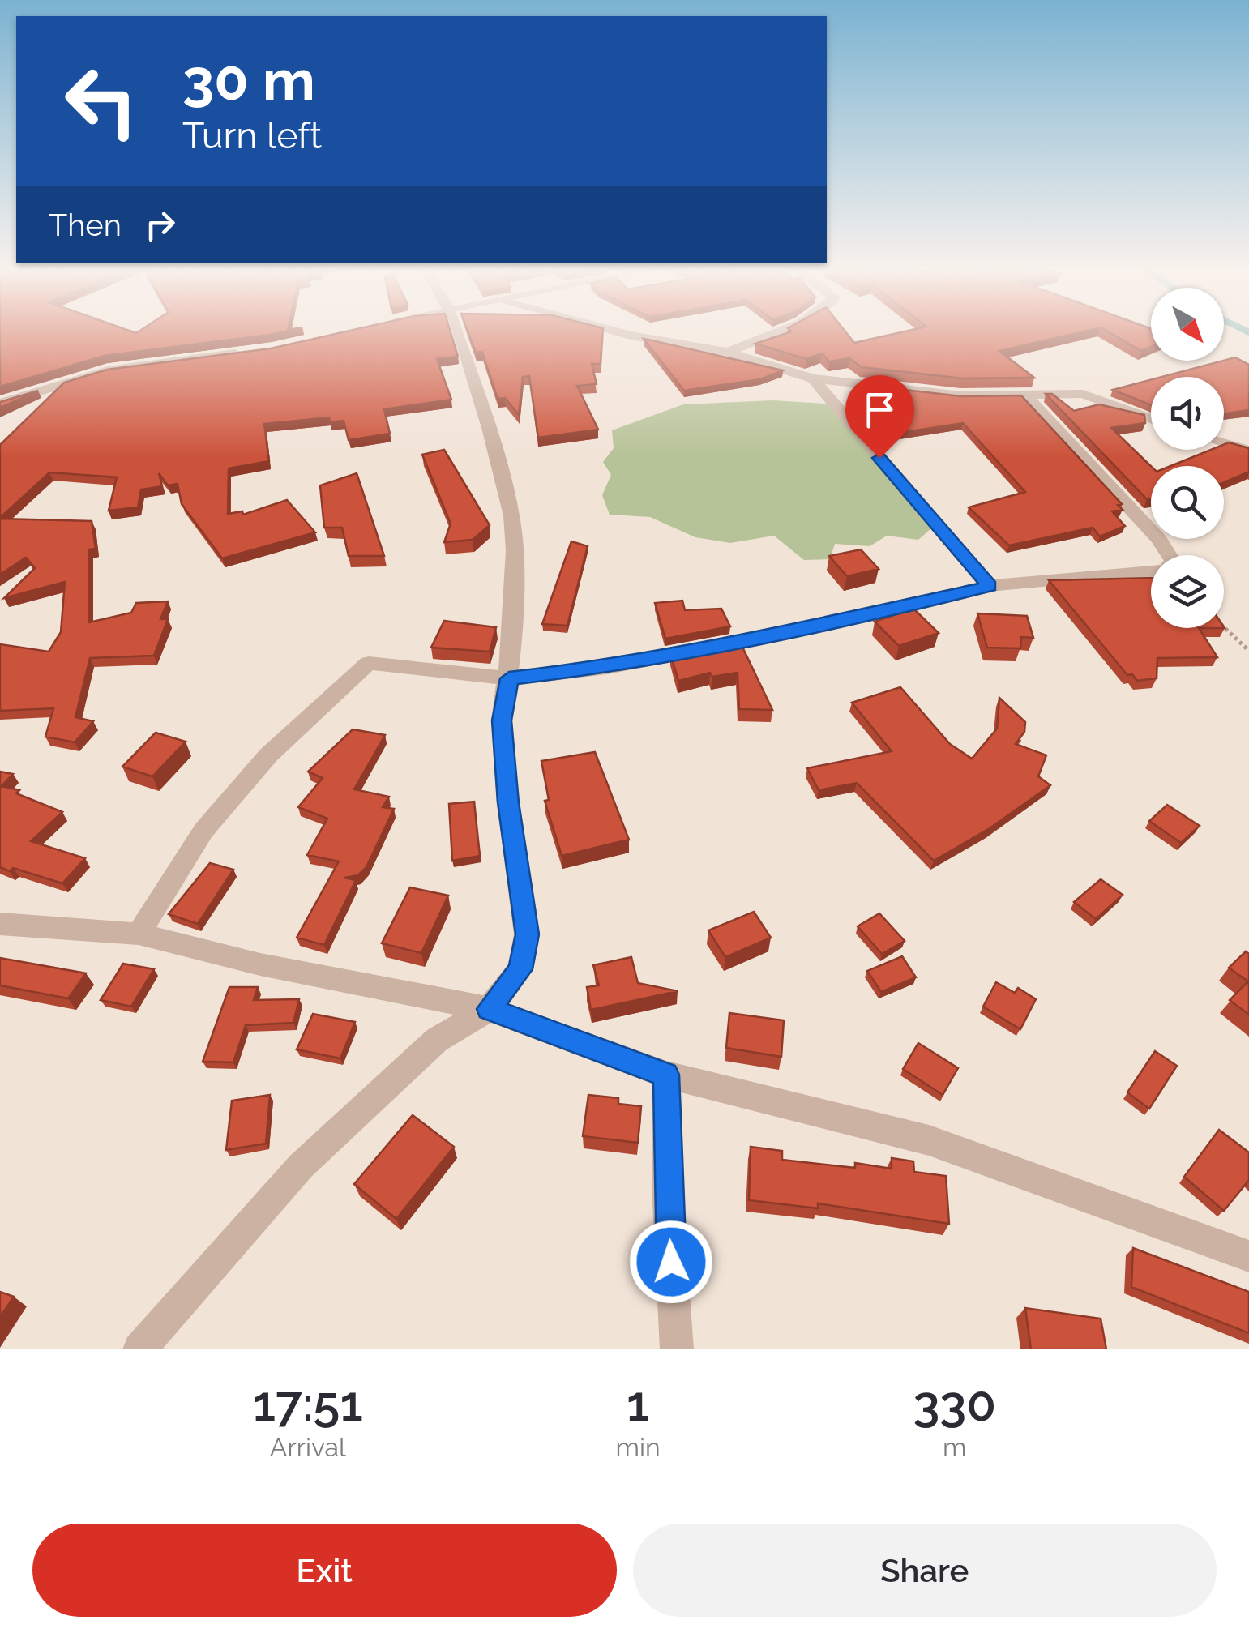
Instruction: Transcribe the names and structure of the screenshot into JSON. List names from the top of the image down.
{
  "north": "bottom right",
  "page": {
    "turn": ["30 m", "Turn left"],
    "then": "Then",
    "eta": [
      "17:51",
      "Arrival",
      "1",
      "min",
      "330",
      "m"
    ],
    "buttons": ["Exit", "Share"]
  }
}
